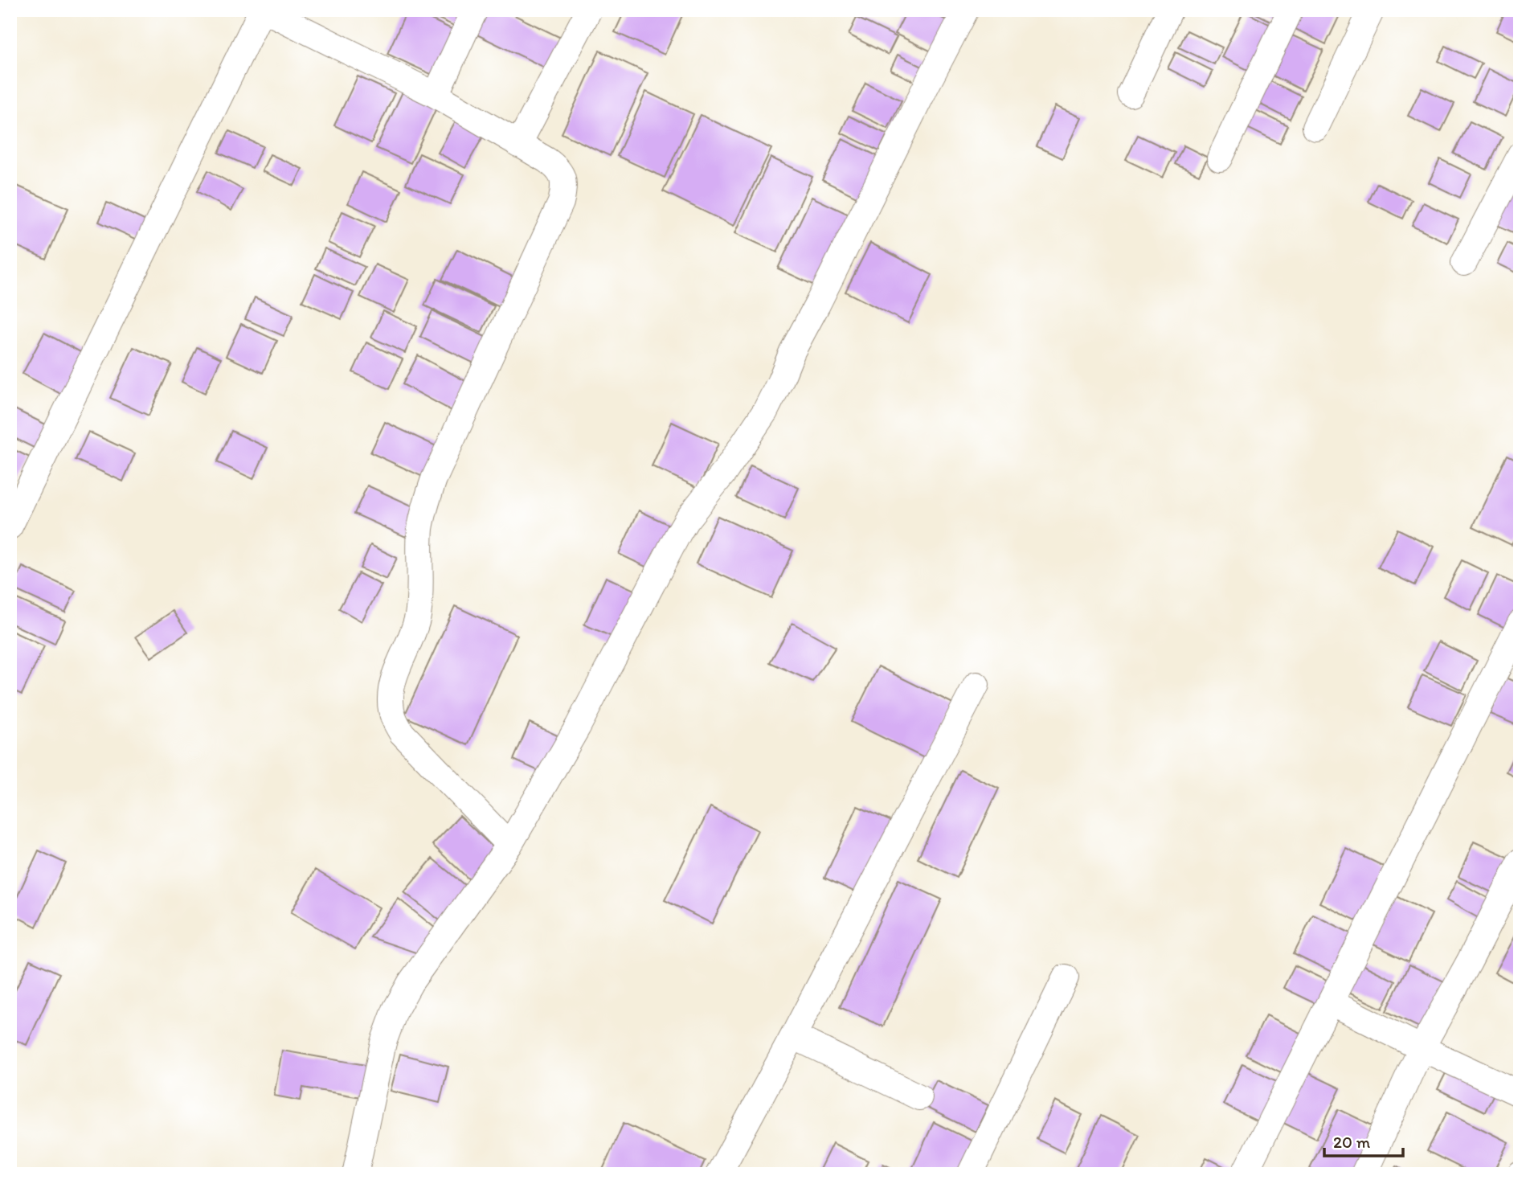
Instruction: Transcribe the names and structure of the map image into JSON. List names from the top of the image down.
{
  "scale_bar": "20 m"
}
